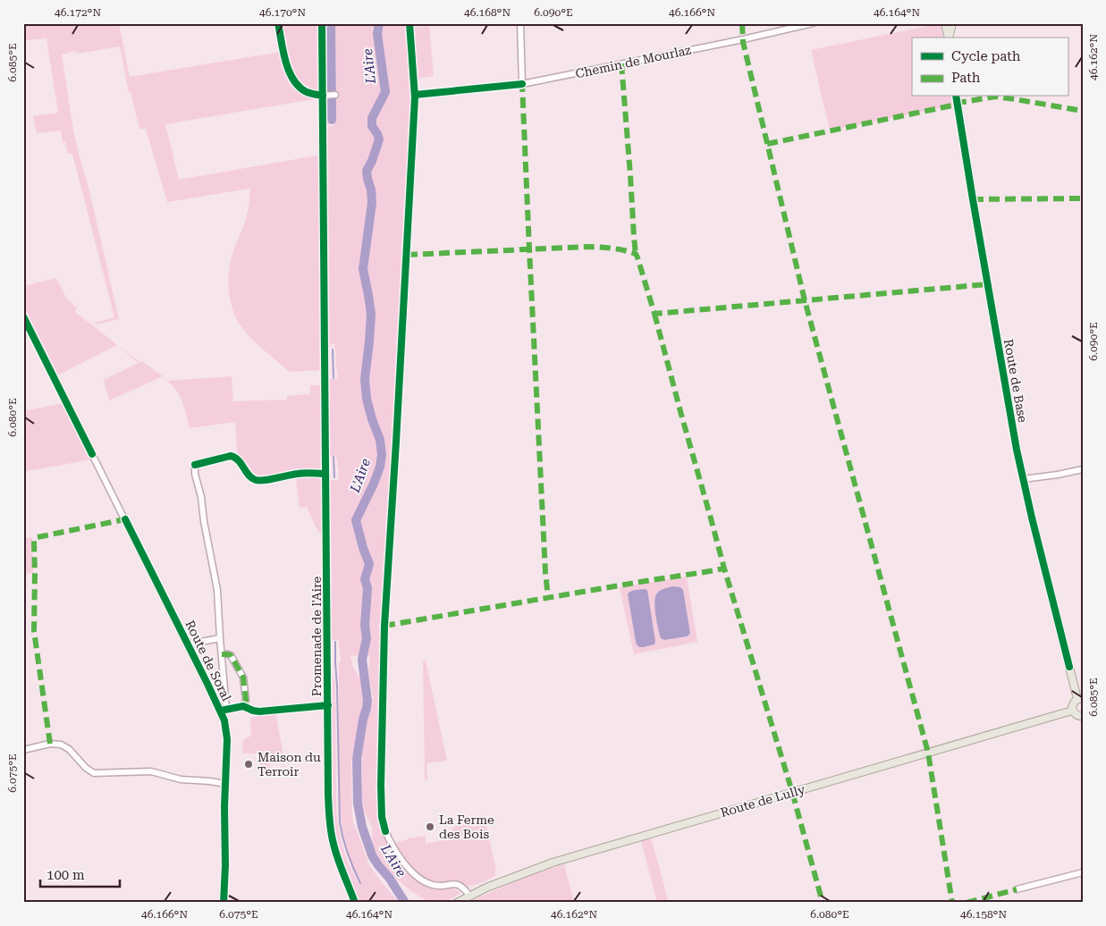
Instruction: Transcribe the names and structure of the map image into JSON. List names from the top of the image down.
{
  "streets": {
    "main road": ["Route de Base", "Route de Lully"],
    "street": ["Chemin de Mourlaz", "Promenade de l'Aire", "Route de Soral"]
  },
  "water": ["L'Aire"],
  "places": ["Maison du Terroir", "La Ferme des Bois"],
  "legend": ["Cycle path", "Path"],
  "scale_bar": "100 m",
  "coordinates": [
    "46.172°N",
    "46.170°N",
    "46.168°N",
    "6.090°E",
    "46.166°N",
    "46.164°N",
    "46.162°N",
    "6.085°E",
    "6.080°E",
    "6.075°E",
    "46.158°N"
  ]
}
